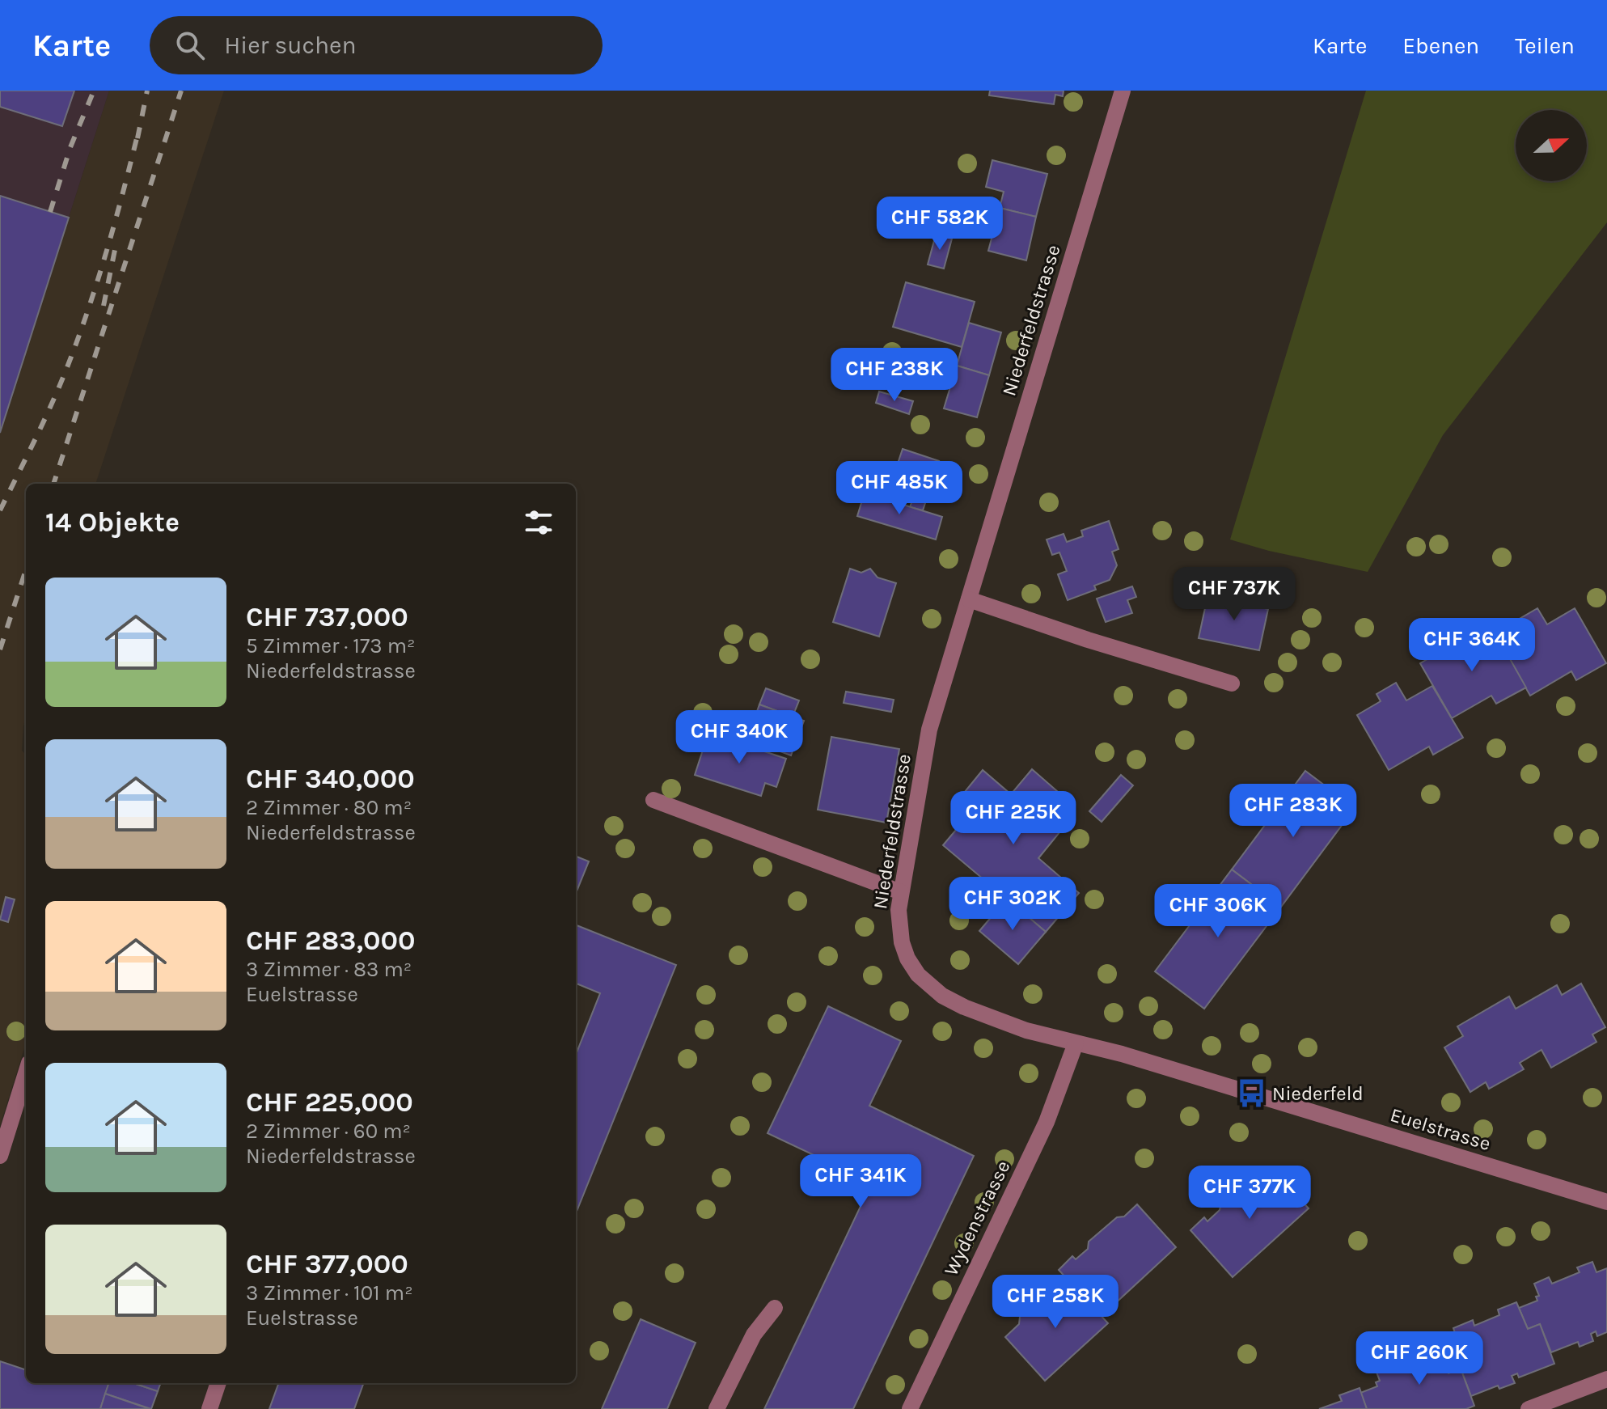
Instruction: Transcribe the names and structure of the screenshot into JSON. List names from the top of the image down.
{
  "streets": {
    "street": ["Niederfeldstrasse", "Euelstrasse", "Wydenstrasse"]
  },
  "crossings": [
    ["Niederfeldstrasse", "Euelstrasse"],
    ["Niederfeldstrasse", "Wydenstrasse"],
    ["Euelstrasse", "Wydenstrasse"]
  ],
  "places": {
    "bus stop": ["Niederfeld"]
  },
  "north": "right",
  "page": {
    "header": "Karte",
    "search": "Hier suchen",
    "nav": ["Karte", "Ebenen", "Teilen"],
    "price": [
      "CHF 582K",
      "CHF 238K",
      "CHF 485K",
      "CHF 737K",
      "CHF 364K",
      "CHF 340K",
      "CHF 283K",
      "CHF 225K",
      "CHF 302K",
      "CHF 306K",
      "CHF 341K",
      "CHF 377K",
      "CHF 258K",
      "CHF 260K"
    ],
    "heading": "14 Objekte",
    "list": [
      {
        "name": "CHF 737,000",
        "note": "5 Zimmer · 173 m² · Niederfeldstrasse"
      },
      {
        "name": "CHF 340,000",
        "note": "2 Zimmer · 80 m² · Niederfeldstrasse"
      },
      {
        "name": "CHF 283,000",
        "note": "3 Zimmer · 83 m² · Euelstrasse"
      },
      {
        "name": "CHF 225,000",
        "note": "2 Zimmer · 60 m² · Niederfeldstrasse"
      },
      {
        "name": "CHF 377,000",
        "note": "3 Zimmer · 101 m² · Euelstrasse"
      }
    ]
  }
}
